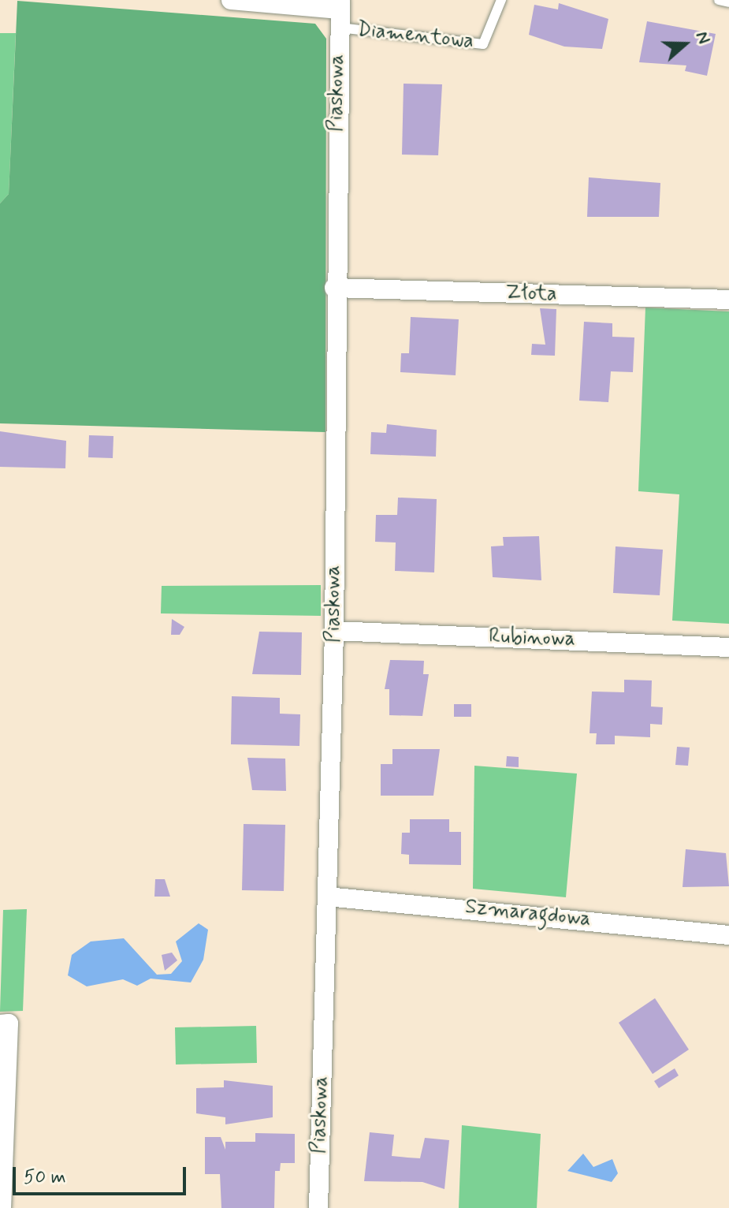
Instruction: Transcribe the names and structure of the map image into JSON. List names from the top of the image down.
{
  "streets": {
    "street": [
      "Piaskowa",
      "Złota",
      "Rubinowa",
      "Szmaragdowa"
    ],
    "lane": ["Diamentowa"]
  },
  "crossings": [
    ["Diamentowa", "Piaskowa"],
    ["Piaskowa", "Złota"],
    ["Piaskowa", "Rubinowa"],
    ["Piaskowa", "Szmaragdowa"]
  ],
  "scale_bar": "50 m",
  "north": "right"
}
